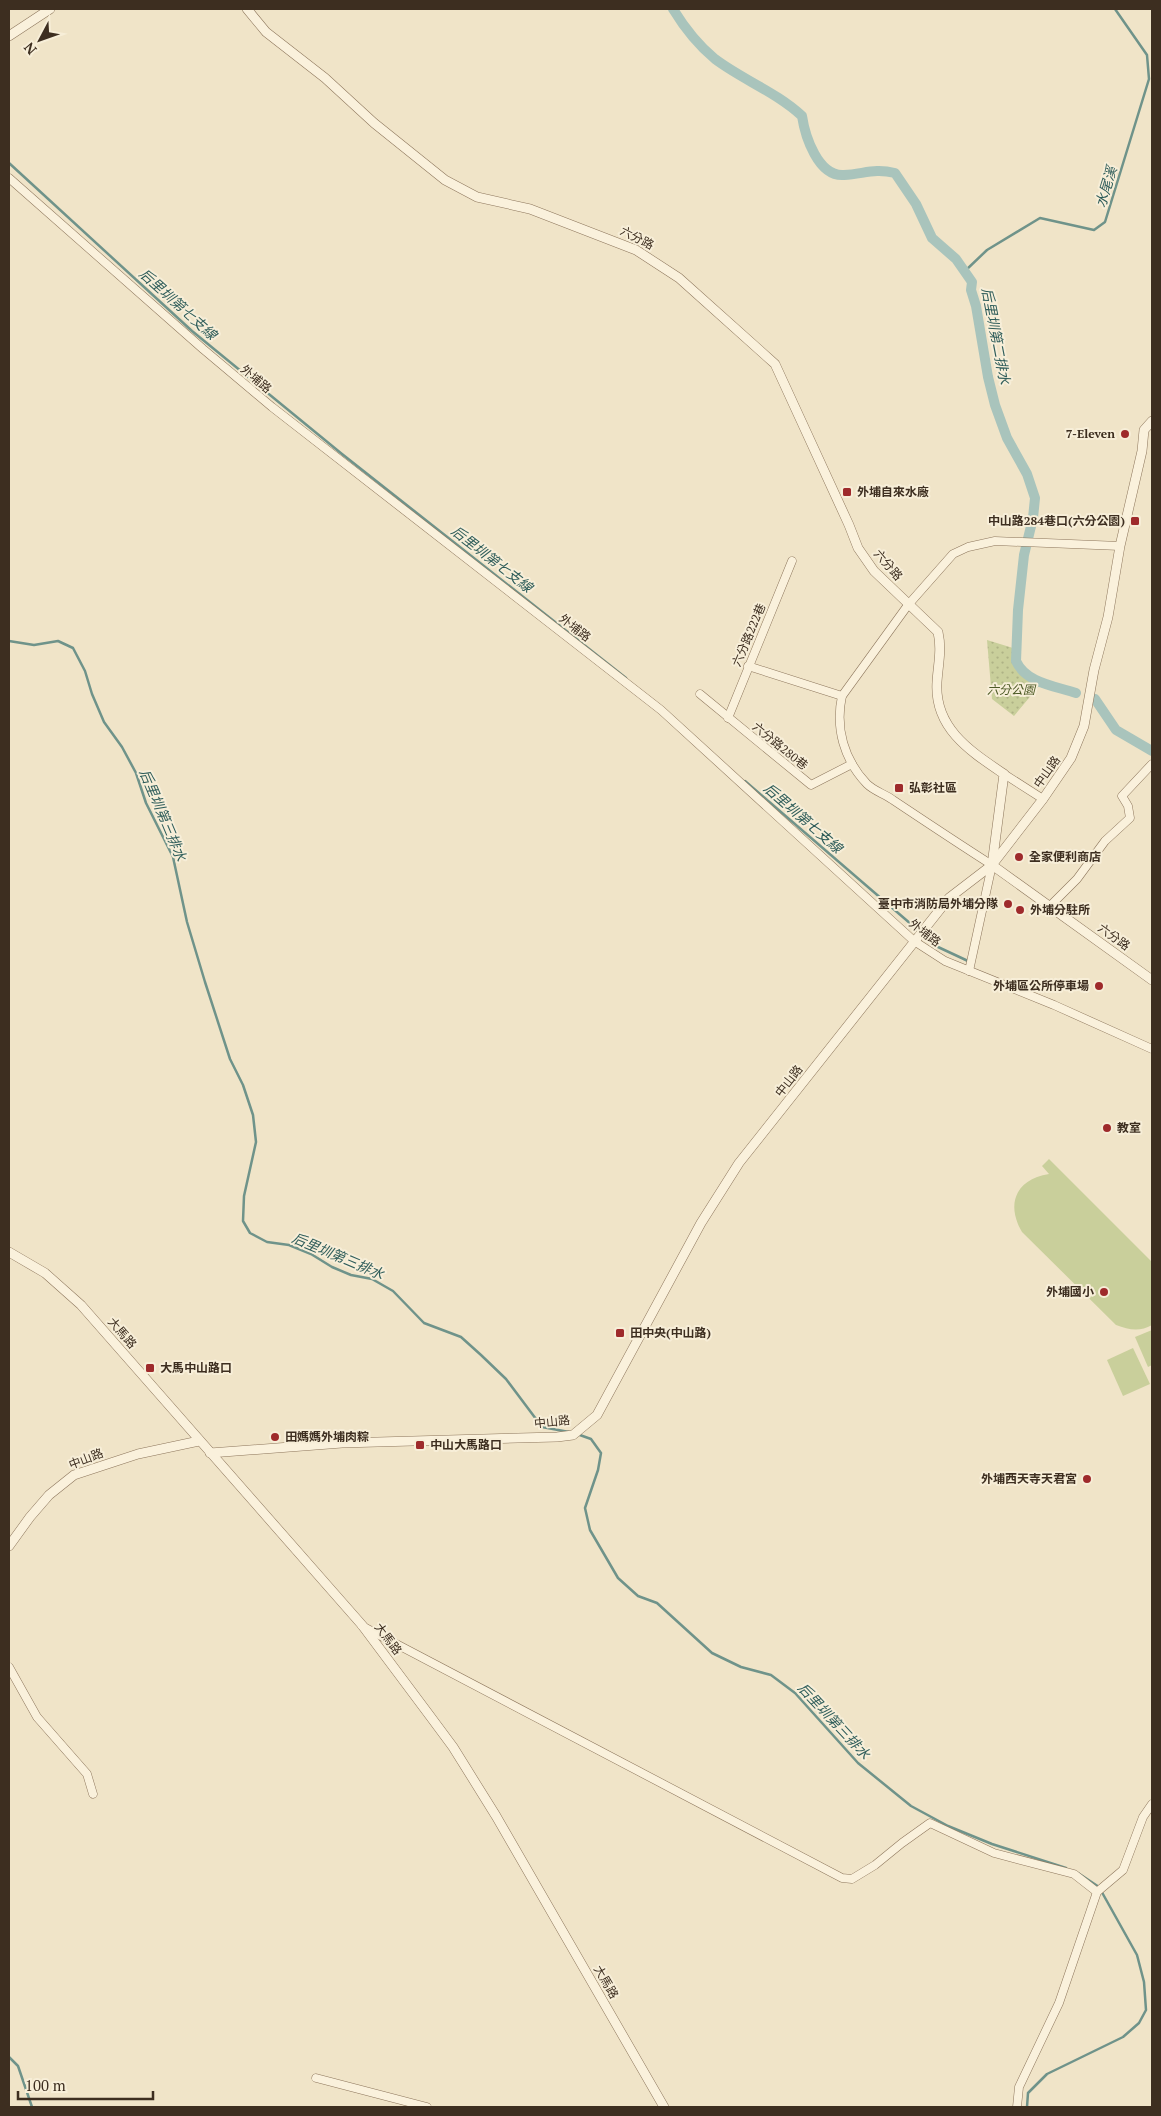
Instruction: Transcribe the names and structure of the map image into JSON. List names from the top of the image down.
{
  "streets": {
    "street": [
      "六分路",
      "外埔路",
      "六分路222巷",
      "六分路280巷",
      "中山路",
      "大馬路"
    ]
  },
  "crossings": [
    ["六分路", "中山路"],
    ["外埔路", "中山路"],
    ["六分路222巷", "六分路280巷"],
    ["中山路", "大馬路"]
  ],
  "water": [
    "水尾溪",
    "后里圳第七支線",
    "后里圳第二排水",
    "后里圳第三排水"
  ],
  "parks": ["六分公園"],
  "places": {
    "other": [
      "7-Eleven",
      "全家便利商店",
      "臺中市消防局外埔分隊",
      "外埔分駐所",
      "外埔區公所停車場",
      "教室",
      "外埔國小",
      "田媽媽外埔肉粽",
      "外埔西天寺天君宮"
    ],
    "transit": [
      "外埔自來水廠",
      "中山路284巷口(六分公園)",
      "弘彰社區",
      "田中央(中山路)",
      "大馬中山路口",
      "中山大馬路口"
    ]
  },
  "scale_bar": "100 m",
  "north": "bottom left"
}
